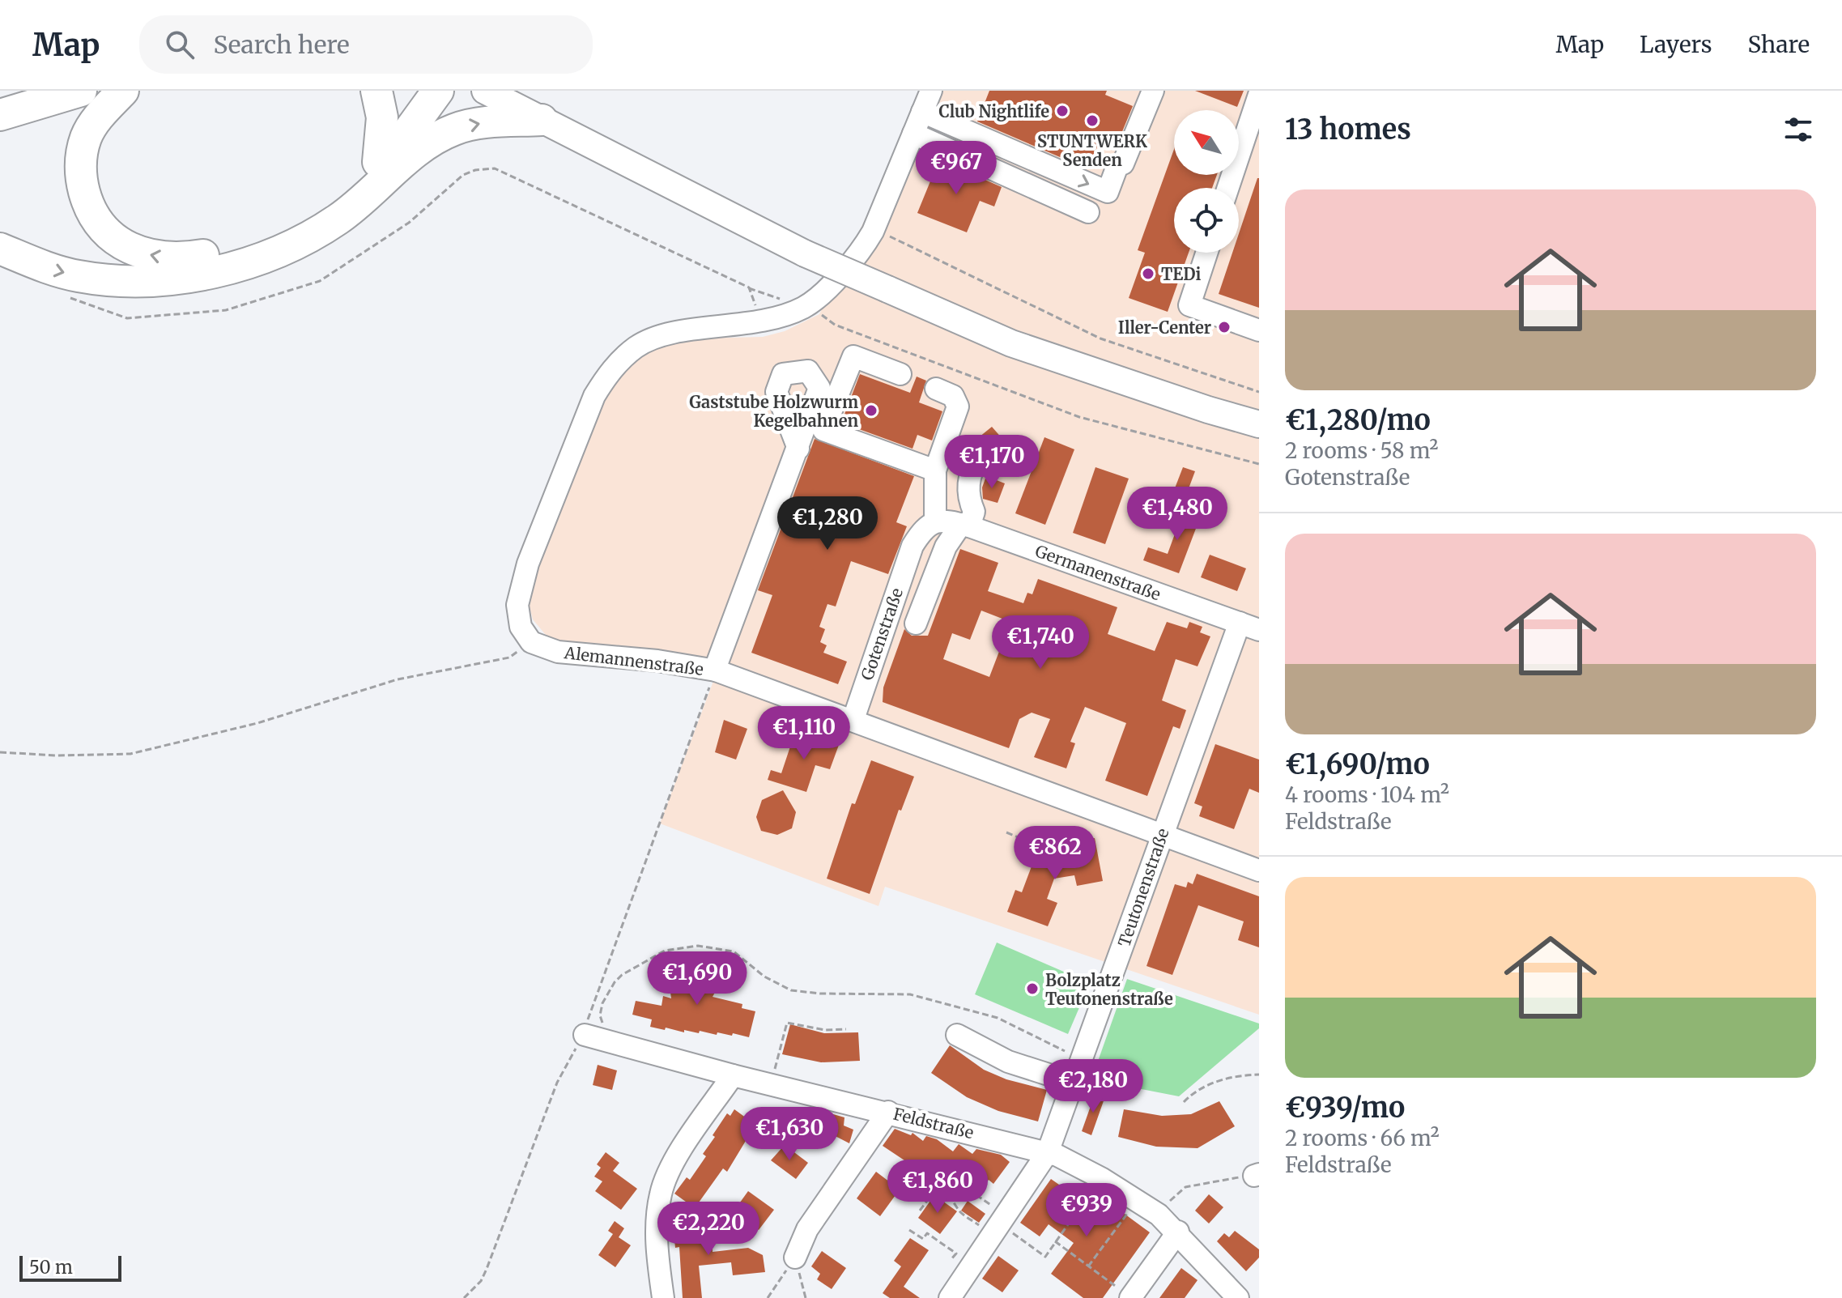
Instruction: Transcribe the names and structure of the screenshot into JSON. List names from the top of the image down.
{
  "streets": {
    "street": [
      "Germanenstraße",
      "Gotenstraße",
      "Alemannenstraße",
      "Teutonenstraße",
      "Feldstraße"
    ]
  },
  "crossings": [
    ["Germanenstraße", "Gotenstraße"],
    ["Germanenstraße", "Teutonenstraße"],
    ["Gotenstraße", "Alemannenstraße"],
    ["Alemannenstraße", "Teutonenstraße"],
    ["Teutonenstraße", "Feldstraße"]
  ],
  "places": [
    "Club Nightlife",
    "STUNTWERK Senden",
    "TEDi",
    "Iller-Center",
    "Gaststube Holzwurm Kegelbahnen",
    "Bolzplatz Teutonenstraße"
  ],
  "scale_bar": "50 m",
  "north": "top left",
  "page": {
    "header": "Map",
    "search": "Search here",
    "nav": ["Map", "Layers", "Share"],
    "heading": "13 homes",
    "price": [
      "€967",
      "€1,170",
      "€1,480",
      "€1,280",
      "€1,740",
      "€1,110",
      "€862",
      "€1,690",
      "€2,180",
      "€1,630",
      "€1,860",
      "€939",
      "€2,220"
    ],
    "list": [
      {
        "name": "€1,280/mo",
        "note": "2 rooms · 58 m² · Gotenstraße"
      },
      {
        "name": "€1,690/mo",
        "note": "4 rooms · 104 m² · Feldstraße"
      },
      {
        "name": "€939/mo",
        "note": "2 rooms · 66 m² · Feldstraße"
      }
    ],
    "scale": "50 m"
  }
}
